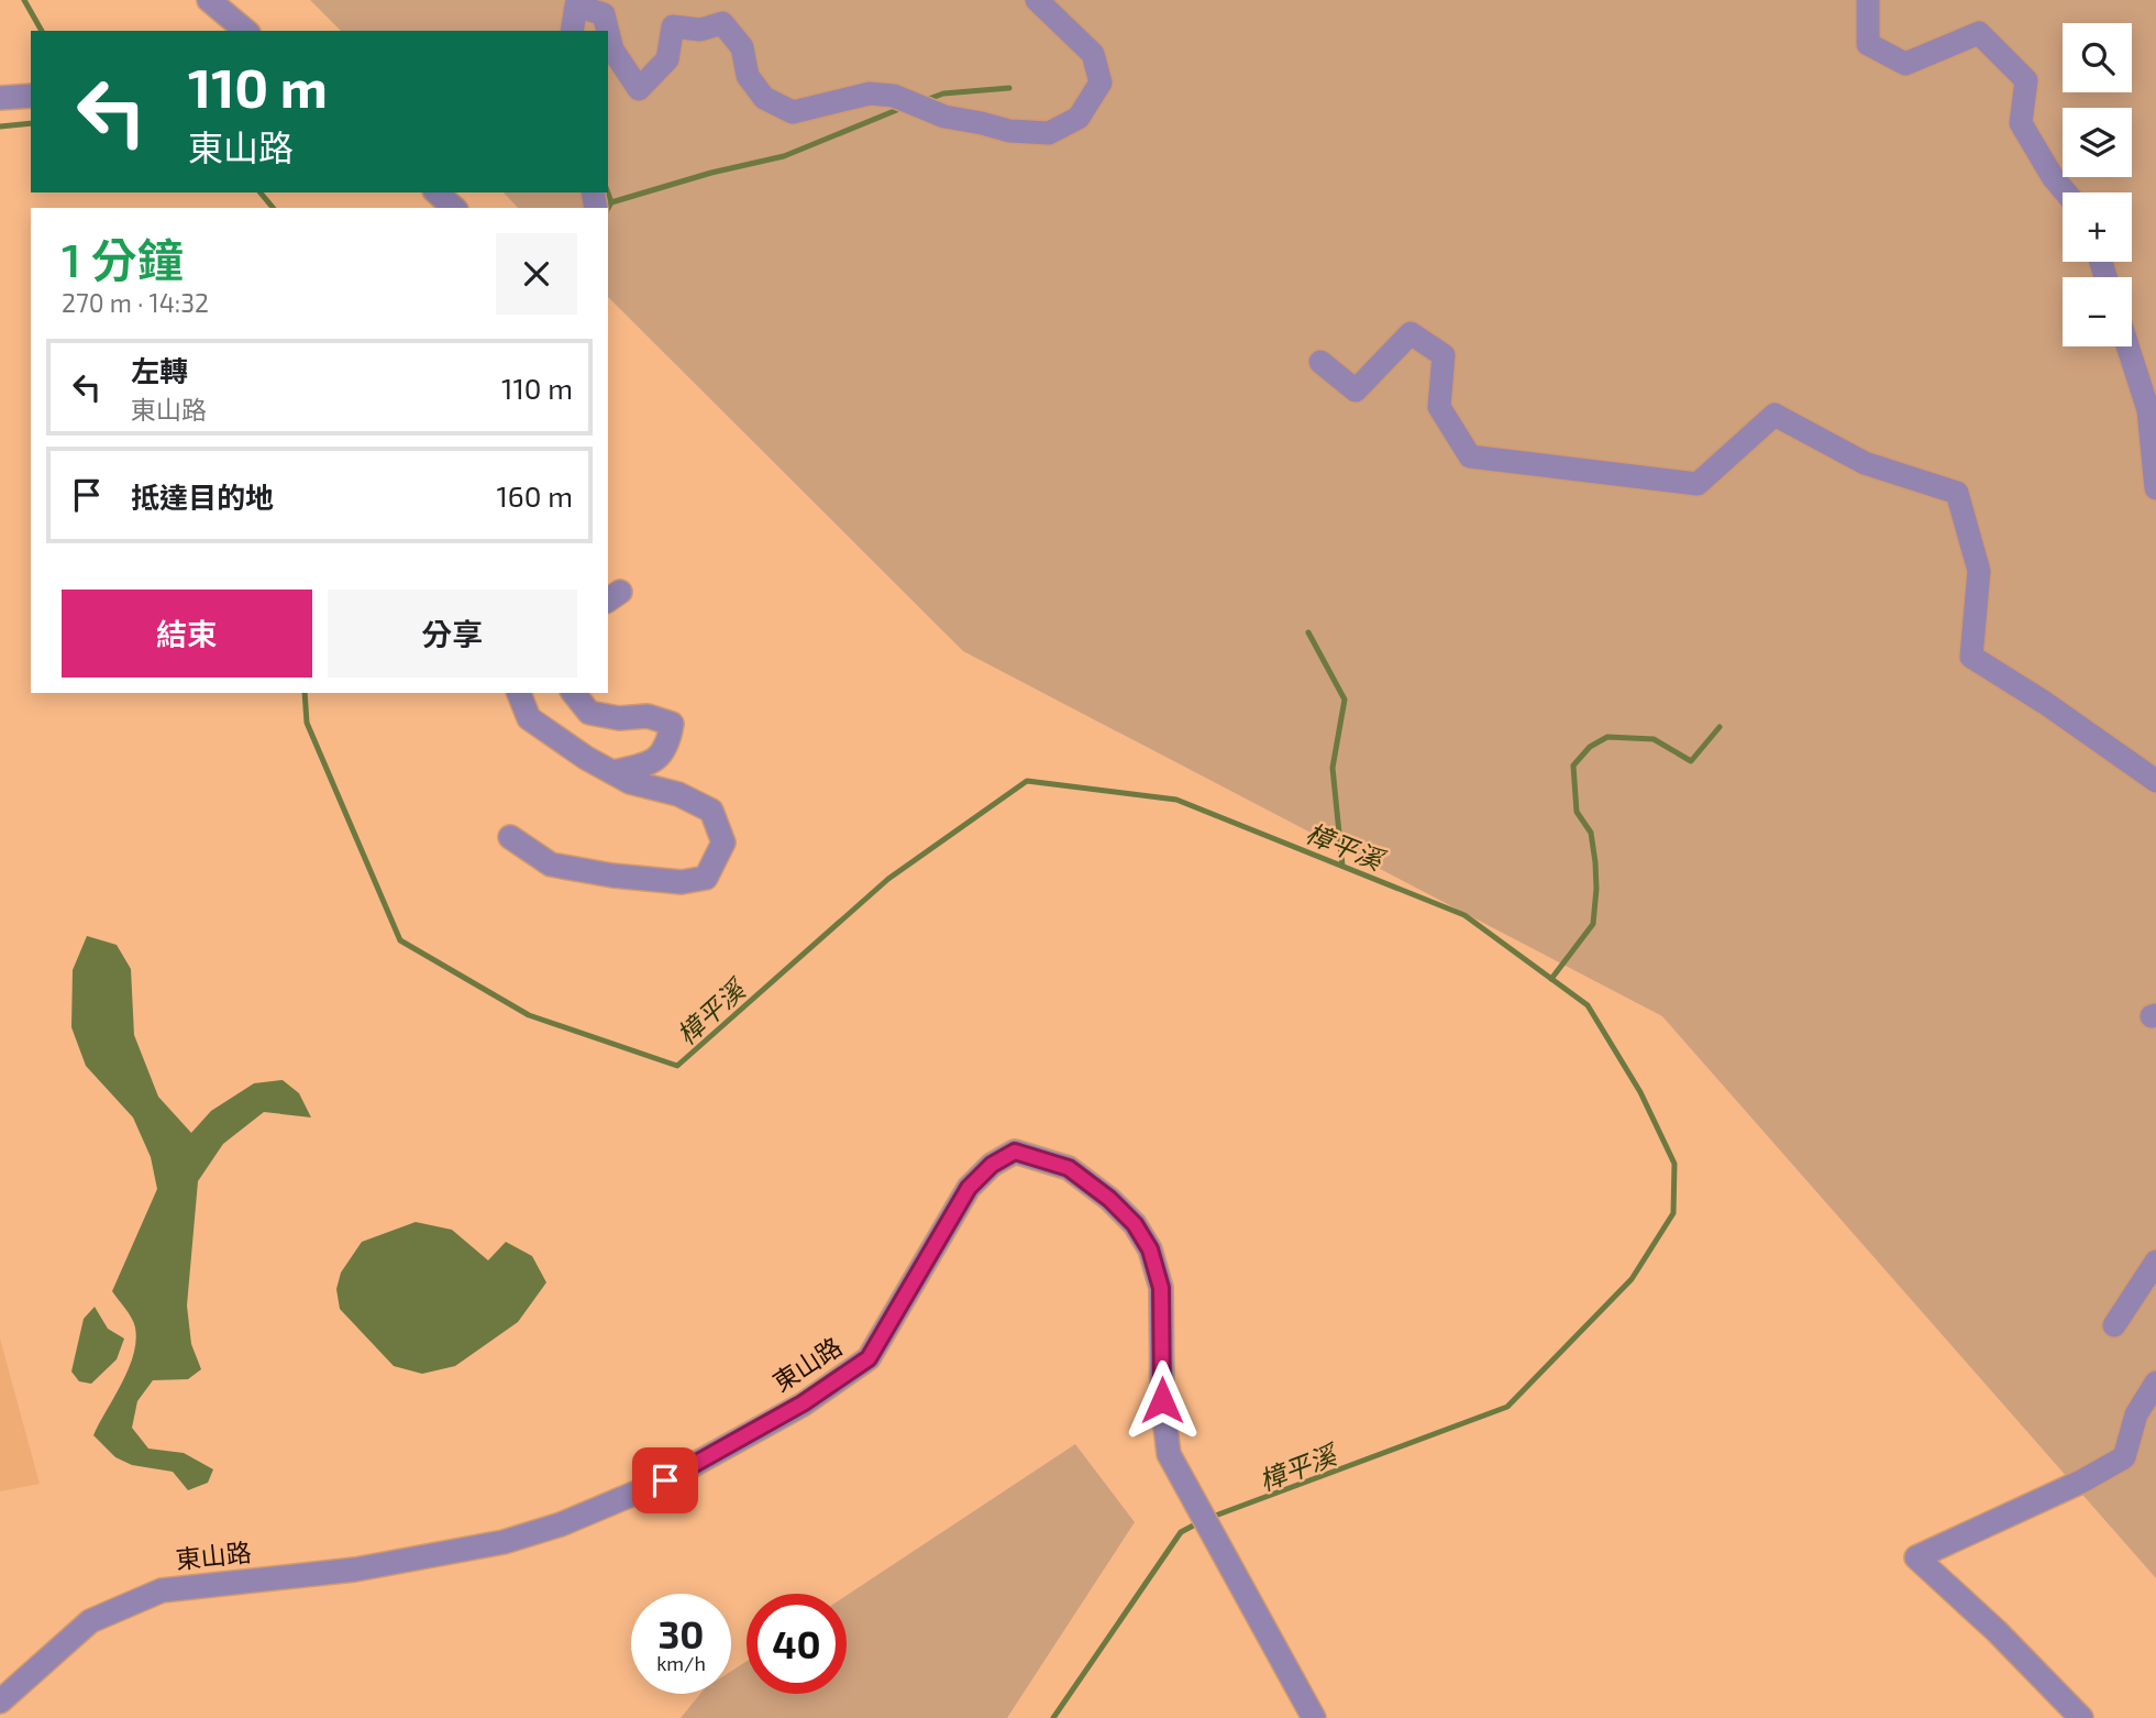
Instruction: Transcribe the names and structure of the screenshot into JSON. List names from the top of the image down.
{
  "streets": {
    "street": ["東山路"]
  },
  "water": ["樟平溪"],
  "page": {
    "map_buttons": ["+", "−"],
    "turn": ["110 m", "東山路"],
    "heading": ["1 分鐘", "270 m · 14:32"],
    "list": [
      {
        "name": "左轉",
        "note": "東山路",
        "value": "110 m"
      },
      {
        "name": "抵達目的地",
        "value": "160 m"
      }
    ],
    "buttons": ["結束", "分享"],
    "speed": "30 km/h",
    "limit": "40"
  }
}
